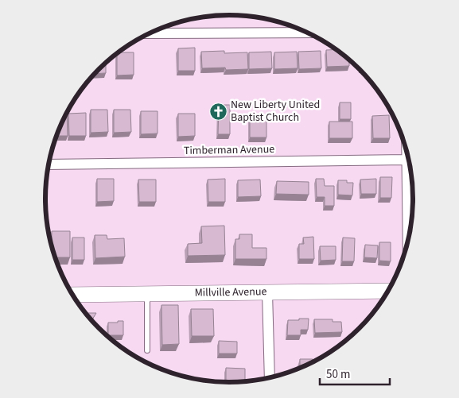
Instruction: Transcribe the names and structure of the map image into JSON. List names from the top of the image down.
{
  "streets": {
    "main road": ["Millville Avenue"],
    "street": ["Timberman Avenue"]
  },
  "places": {
    "church": ["New Liberty United Baptist Church"]
  },
  "scale_bar": "50 m"
}
